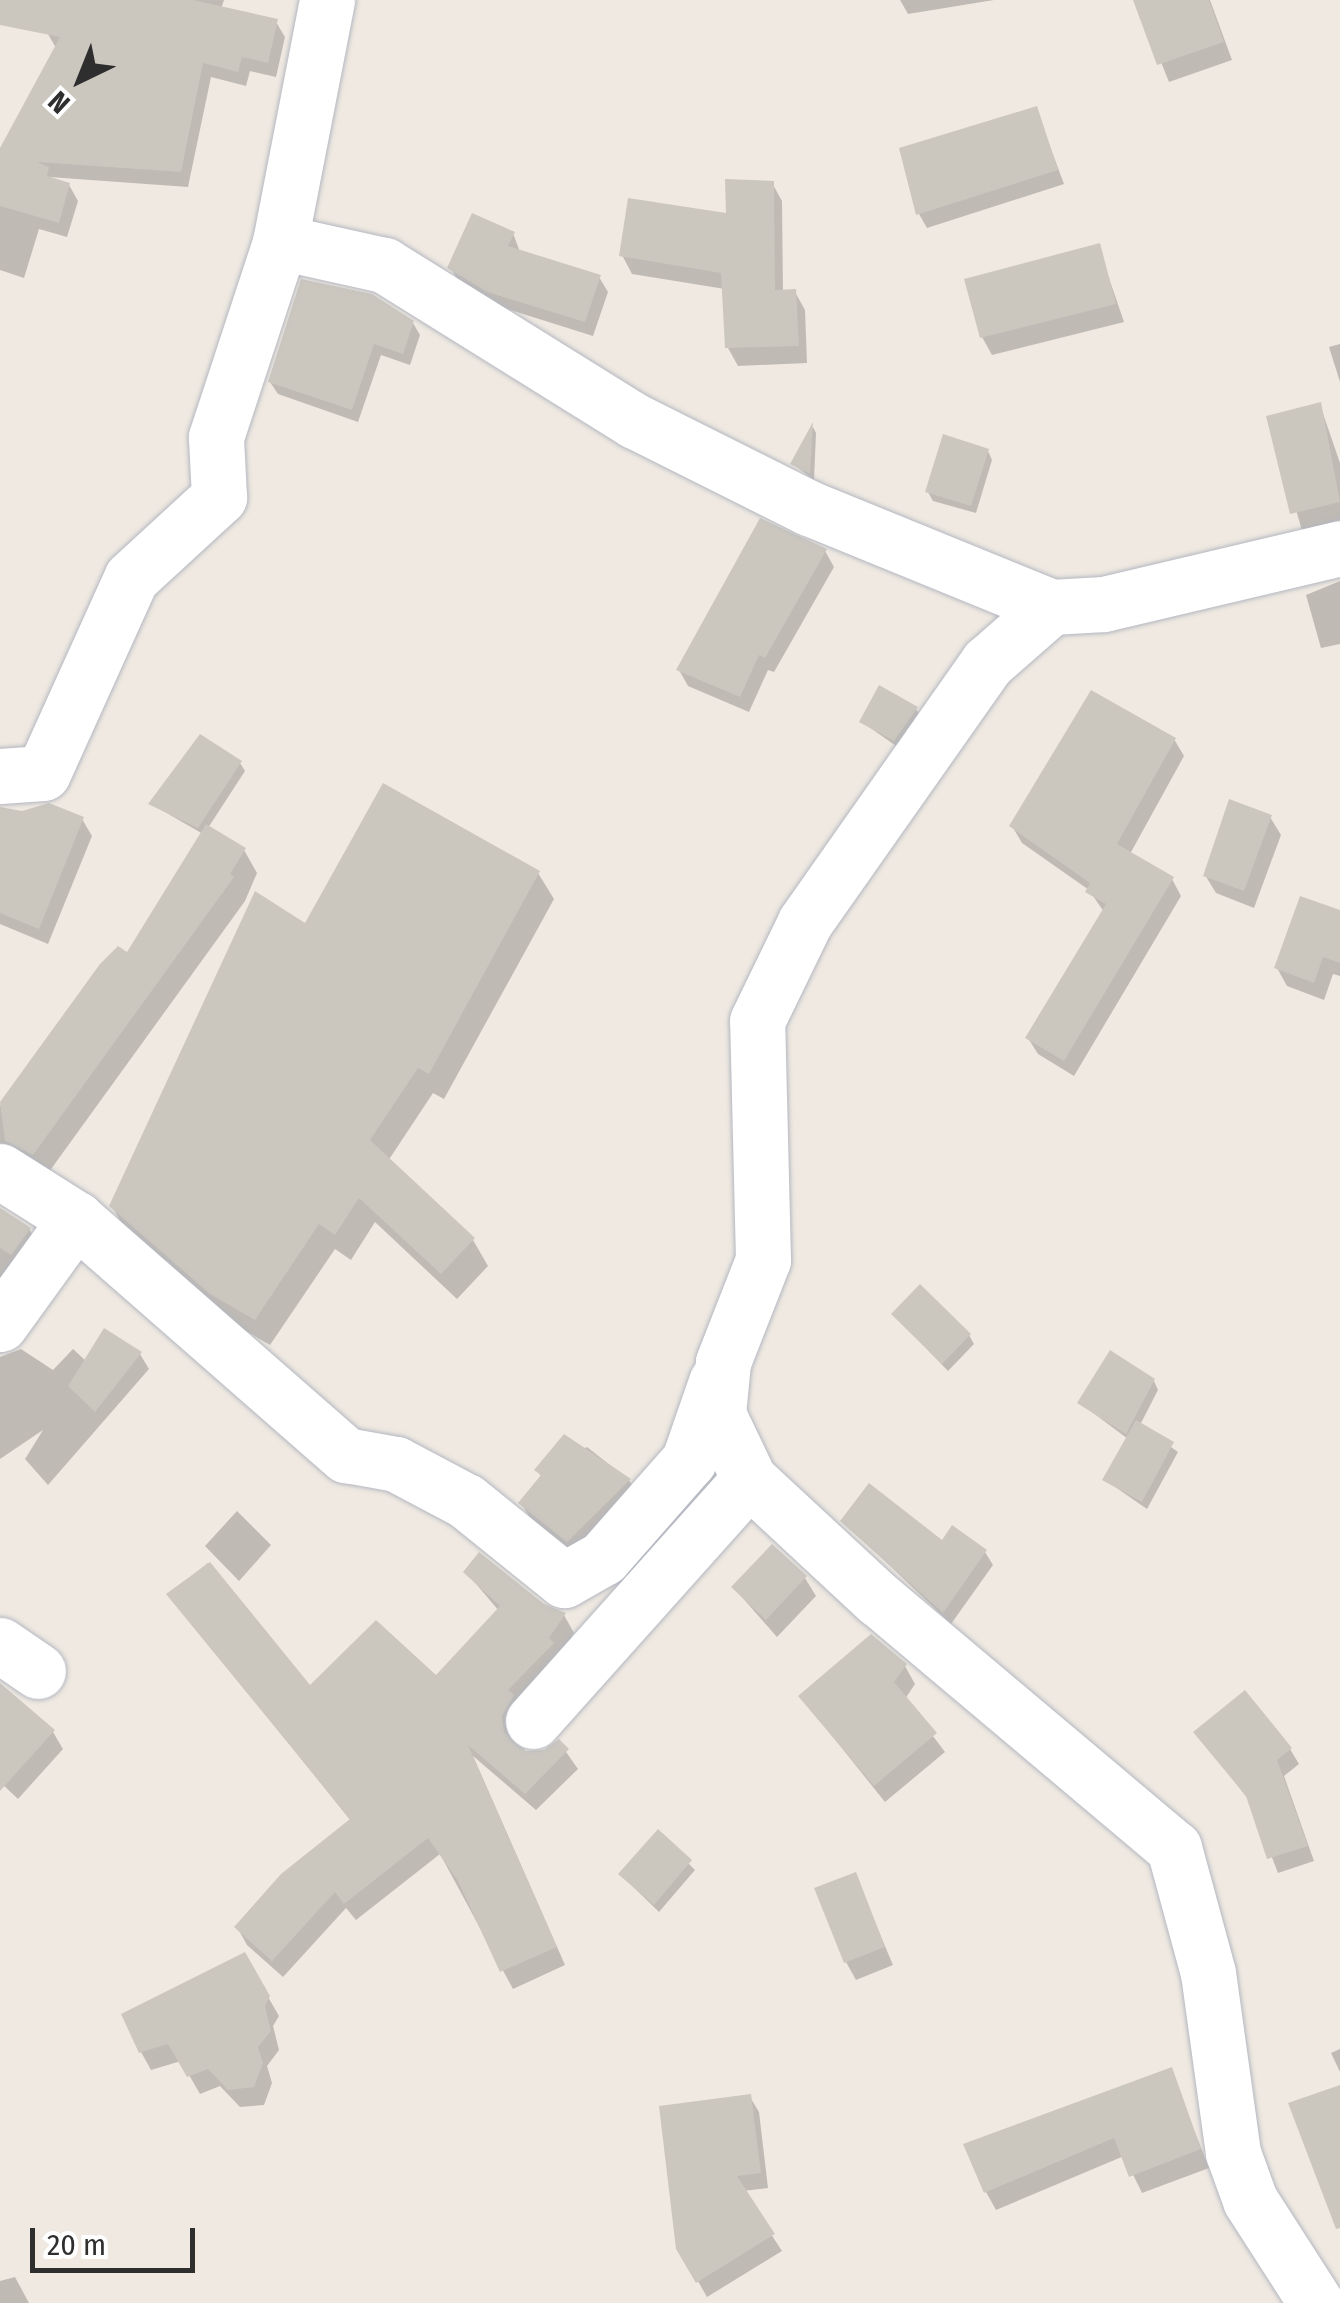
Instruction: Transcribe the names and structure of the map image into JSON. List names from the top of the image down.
{
  "scale_bar": "20 m",
  "north": "bottom left"
}
